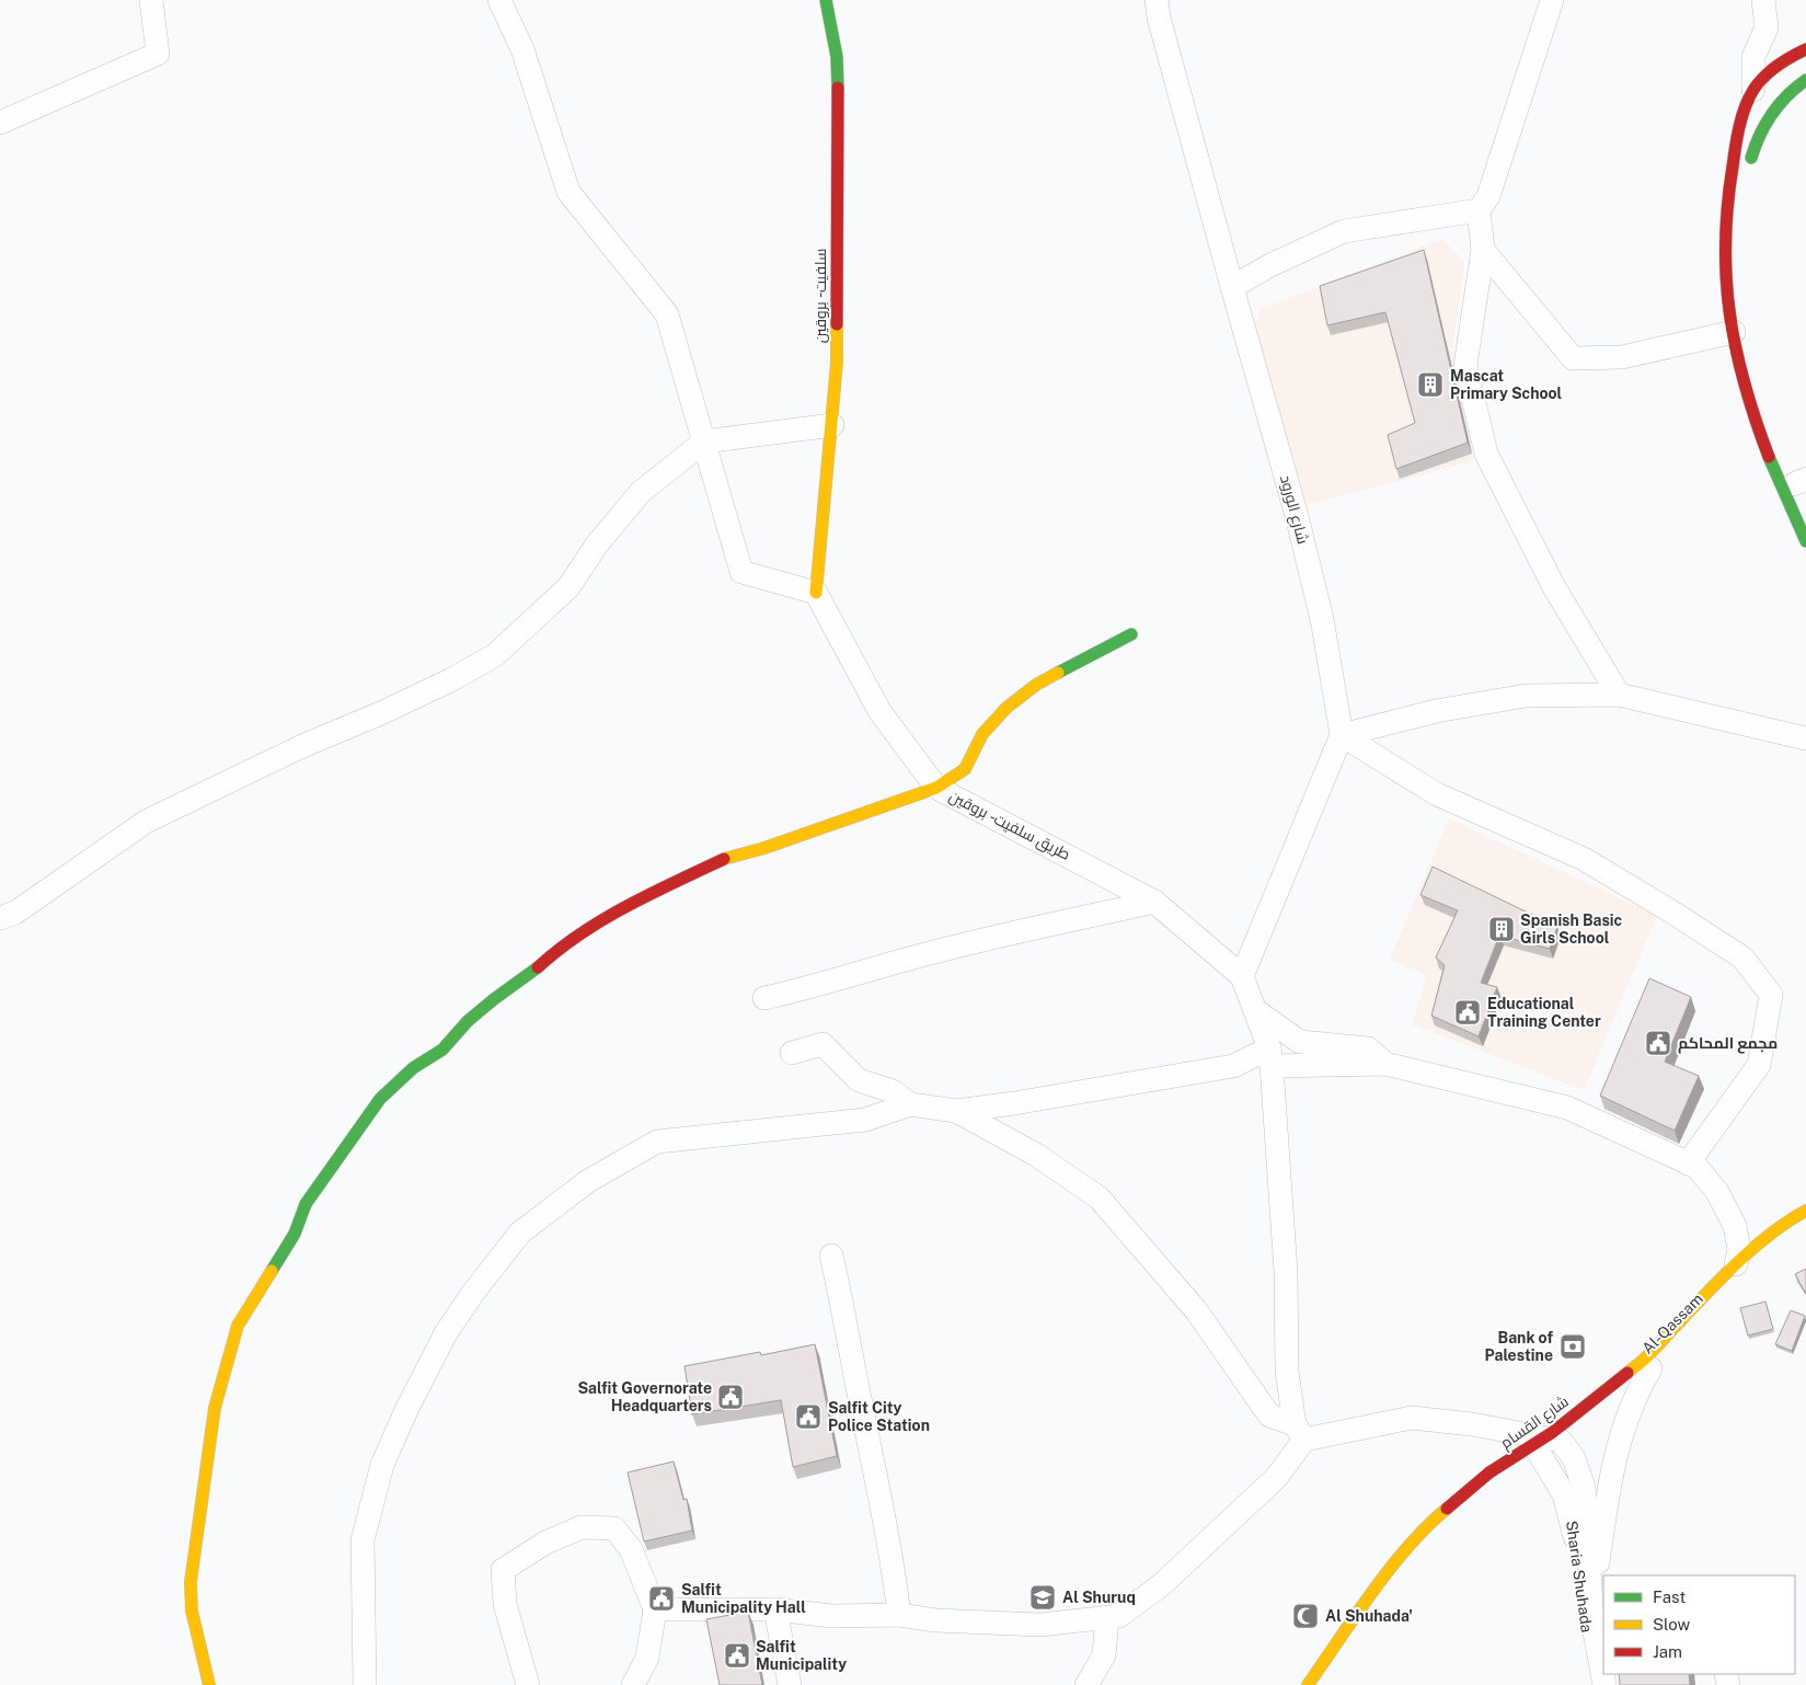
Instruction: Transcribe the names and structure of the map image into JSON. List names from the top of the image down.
{
  "streets": {
    "main road": ["سلفيت - بروقين", "Al-Qassam", "شارع القسام"],
    "street": ["شارع الورود", "طريق سلفيت - بروقين", "Sharia Shuhada"]
  },
  "crossings": [
    ["سلفيت - بروقين", "طريق سلفيت - بروقين"],
    ["Al-Qassam", "شارع القسام"],
    ["Al-Qassam", "Sharia Shuhada"],
    ["شارع القسام", "Sharia Shuhada"]
  ],
  "places": {
    "building": ["Mascat Primary School", "Spanish Basic Girls School"],
    "public building": [
      "Educational Training Center",
      "مجمع المحاكم",
      "Salfit Governorate Headquarters",
      "Salfit City Police Station",
      "Salfit Municipality Hall",
      "Salfit Municipality"
    ],
    "bank": ["Bank of Palestine"],
    "school or university": ["Al Shuruq"],
    "mosque": ["Al Shuhada'"]
  },
  "legend": ["Fast", "Slow", "Jam"]
}
